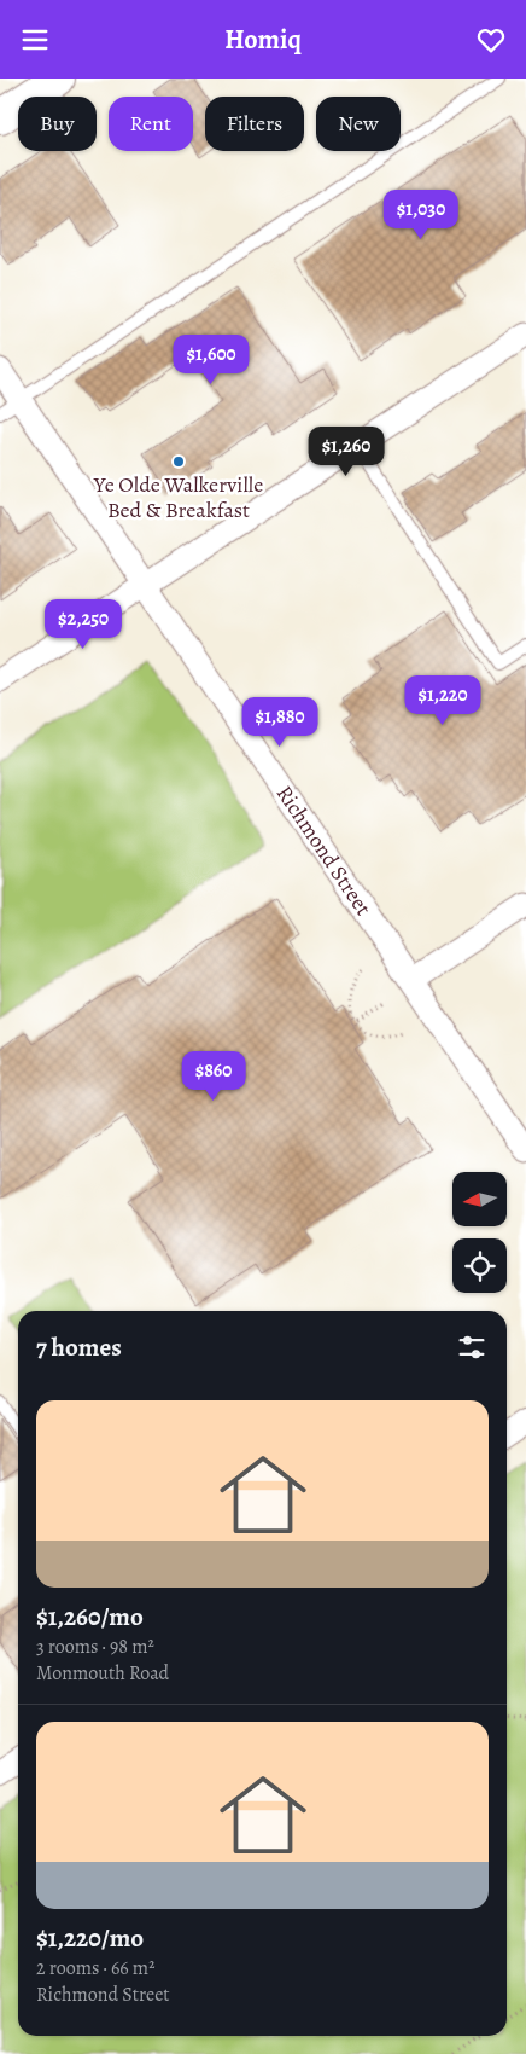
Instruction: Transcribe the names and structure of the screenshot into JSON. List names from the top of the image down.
{
  "streets": {
    "street": ["Richmond Street"]
  },
  "places": ["Ye Olde Walkerville Bed & Breakfast"],
  "north": "left",
  "page": {
    "header": "Homiq",
    "chip": [
      "Buy",
      "Rent",
      "Filters",
      "New"
    ],
    "price": [
      "$1,030",
      "$1,600",
      "$1,260",
      "$2,250",
      "$1,220",
      "$1,880",
      "$860"
    ],
    "heading": "7 homes",
    "list": [
      {
        "name": "$1,260/mo",
        "note": "3 rooms · 98 m² · Monmouth Road"
      },
      {
        "name": "$1,220/mo",
        "note": "2 rooms · 66 m² · Richmond Street"
      }
    ]
  }
}
